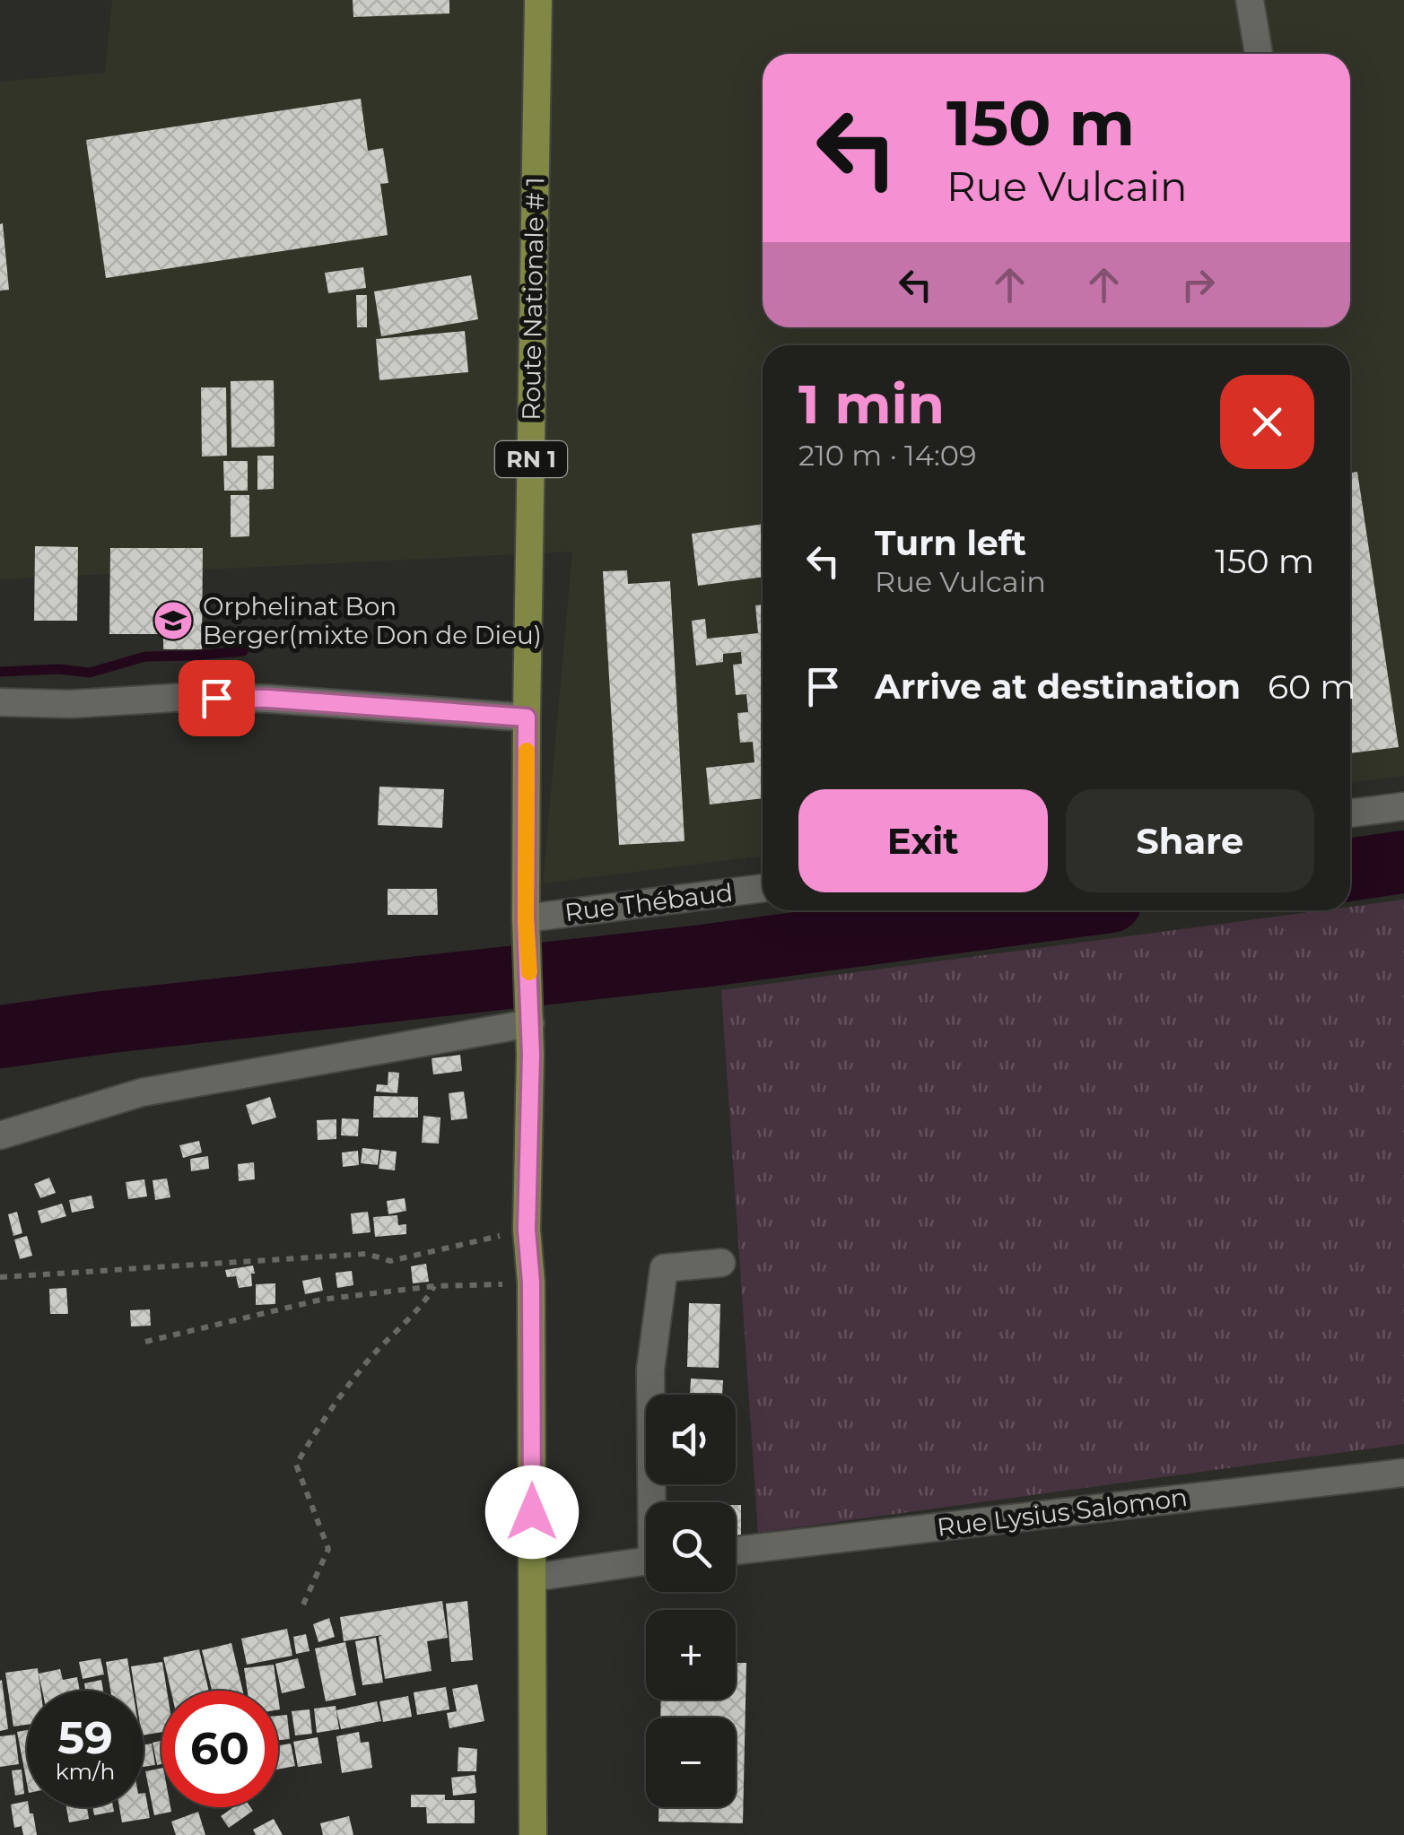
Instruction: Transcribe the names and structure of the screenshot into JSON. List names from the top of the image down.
{
  "streets": {
    "main road": ["Route Nationale # 1", "RN 1"],
    "street": ["Rue Thébaud", "Rue Lysius Salomon"]
  },
  "crossings": [
    ["Route Nationale # 1", "Rue Thébaud"]
  ],
  "places": {
    "school or university": ["Orphelinat Bon Berger(mixte Don de Dieu)"]
  },
  "page": {
    "turn": ["150 m", "Rue Vulcain"],
    "heading": ["1 min", "210 m · 14:09"],
    "list": [
      {
        "name": "Turn left",
        "note": "Rue Vulcain",
        "value": "150 m"
      },
      {
        "name": "Arrive at destination",
        "value": "60 m"
      }
    ],
    "buttons": ["Exit", "Share"],
    "map_buttons": ["+", "−"],
    "speed": "59 km/h",
    "limit": "60"
  }
}
